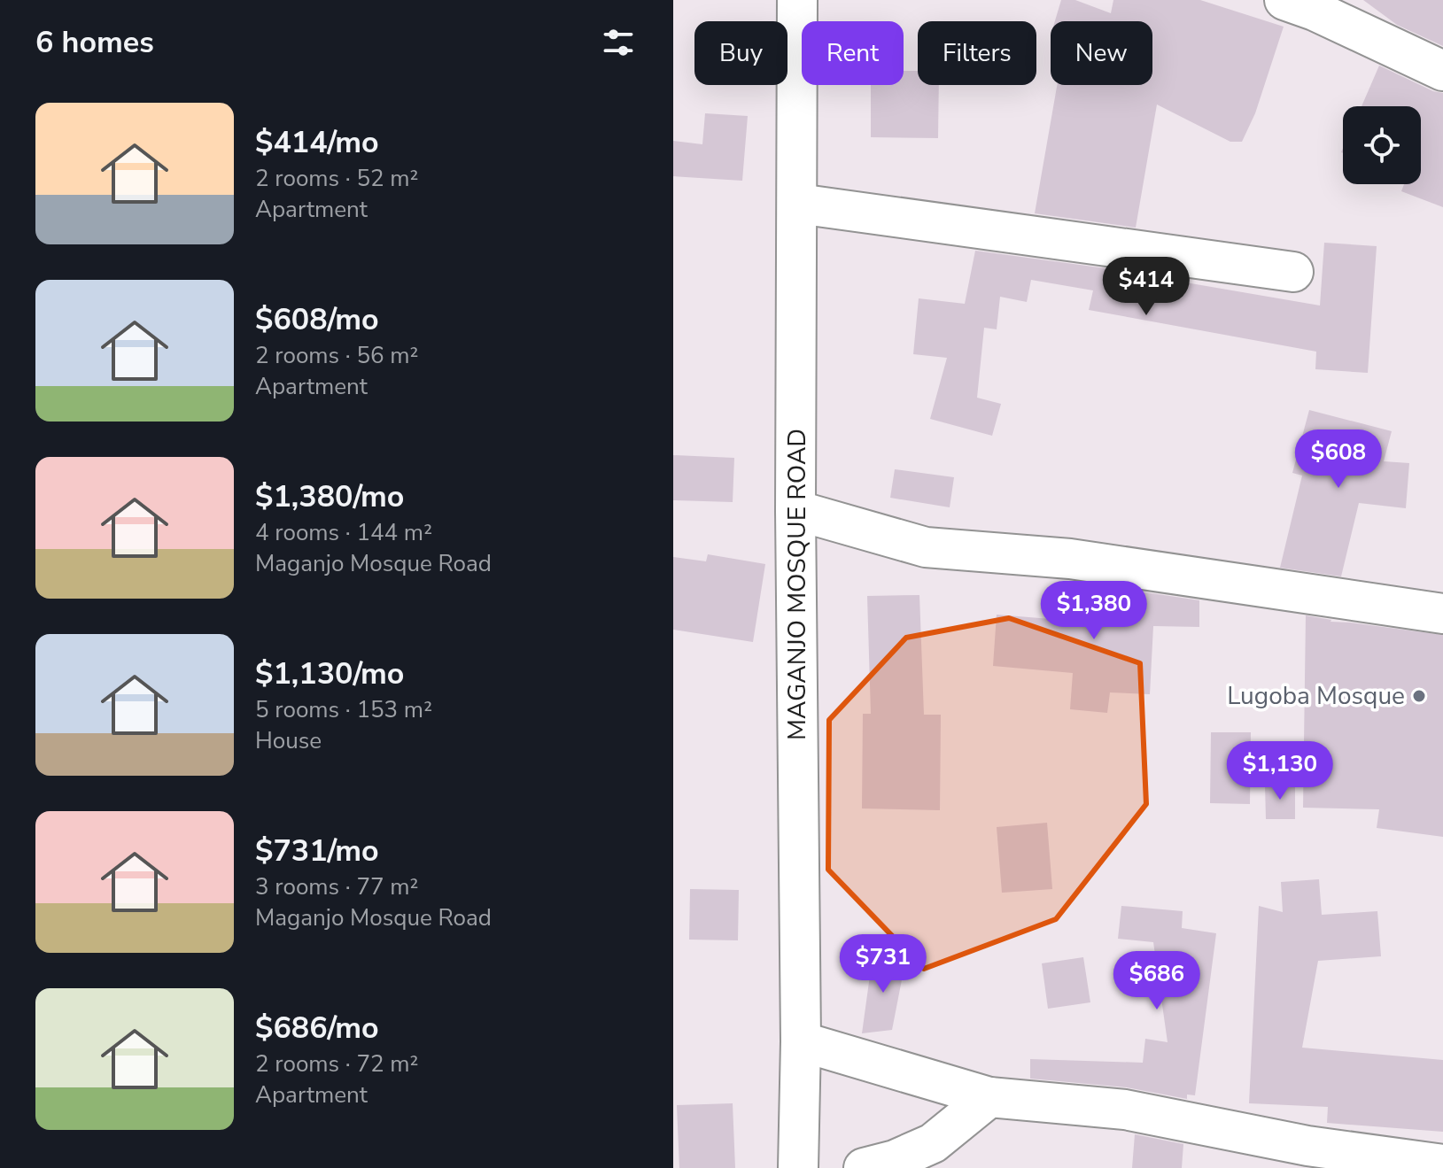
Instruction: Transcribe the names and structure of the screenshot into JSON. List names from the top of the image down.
{
  "streets": {
    "street": ["MAGANJO MOSQUE ROAD"]
  },
  "places": ["Lugoba Mosque"],
  "page": {
    "heading": "6 homes",
    "chip": [
      "Buy",
      "Rent",
      "Filters",
      "New"
    ],
    "list": [
      {
        "name": "$414/mo",
        "note": "2 rooms · 52 m² · Apartment"
      },
      {
        "name": "$608/mo",
        "note": "2 rooms · 56 m² · Apartment"
      },
      {
        "name": "$1,380/mo",
        "note": "4 rooms · 144 m² · Maganjo Mosque Road"
      },
      {
        "name": "$1,130/mo",
        "note": "5 rooms · 153 m² · House"
      },
      {
        "name": "$731/mo",
        "note": "3 rooms · 77 m² · Maganjo Mosque Road"
      },
      {
        "name": "$686/mo",
        "note": "2 rooms · 72 m² · Apartment"
      }
    ],
    "price": [
      "$414",
      "$608",
      "$1,380",
      "$1,130",
      "$731",
      "$686"
    ]
  }
}
